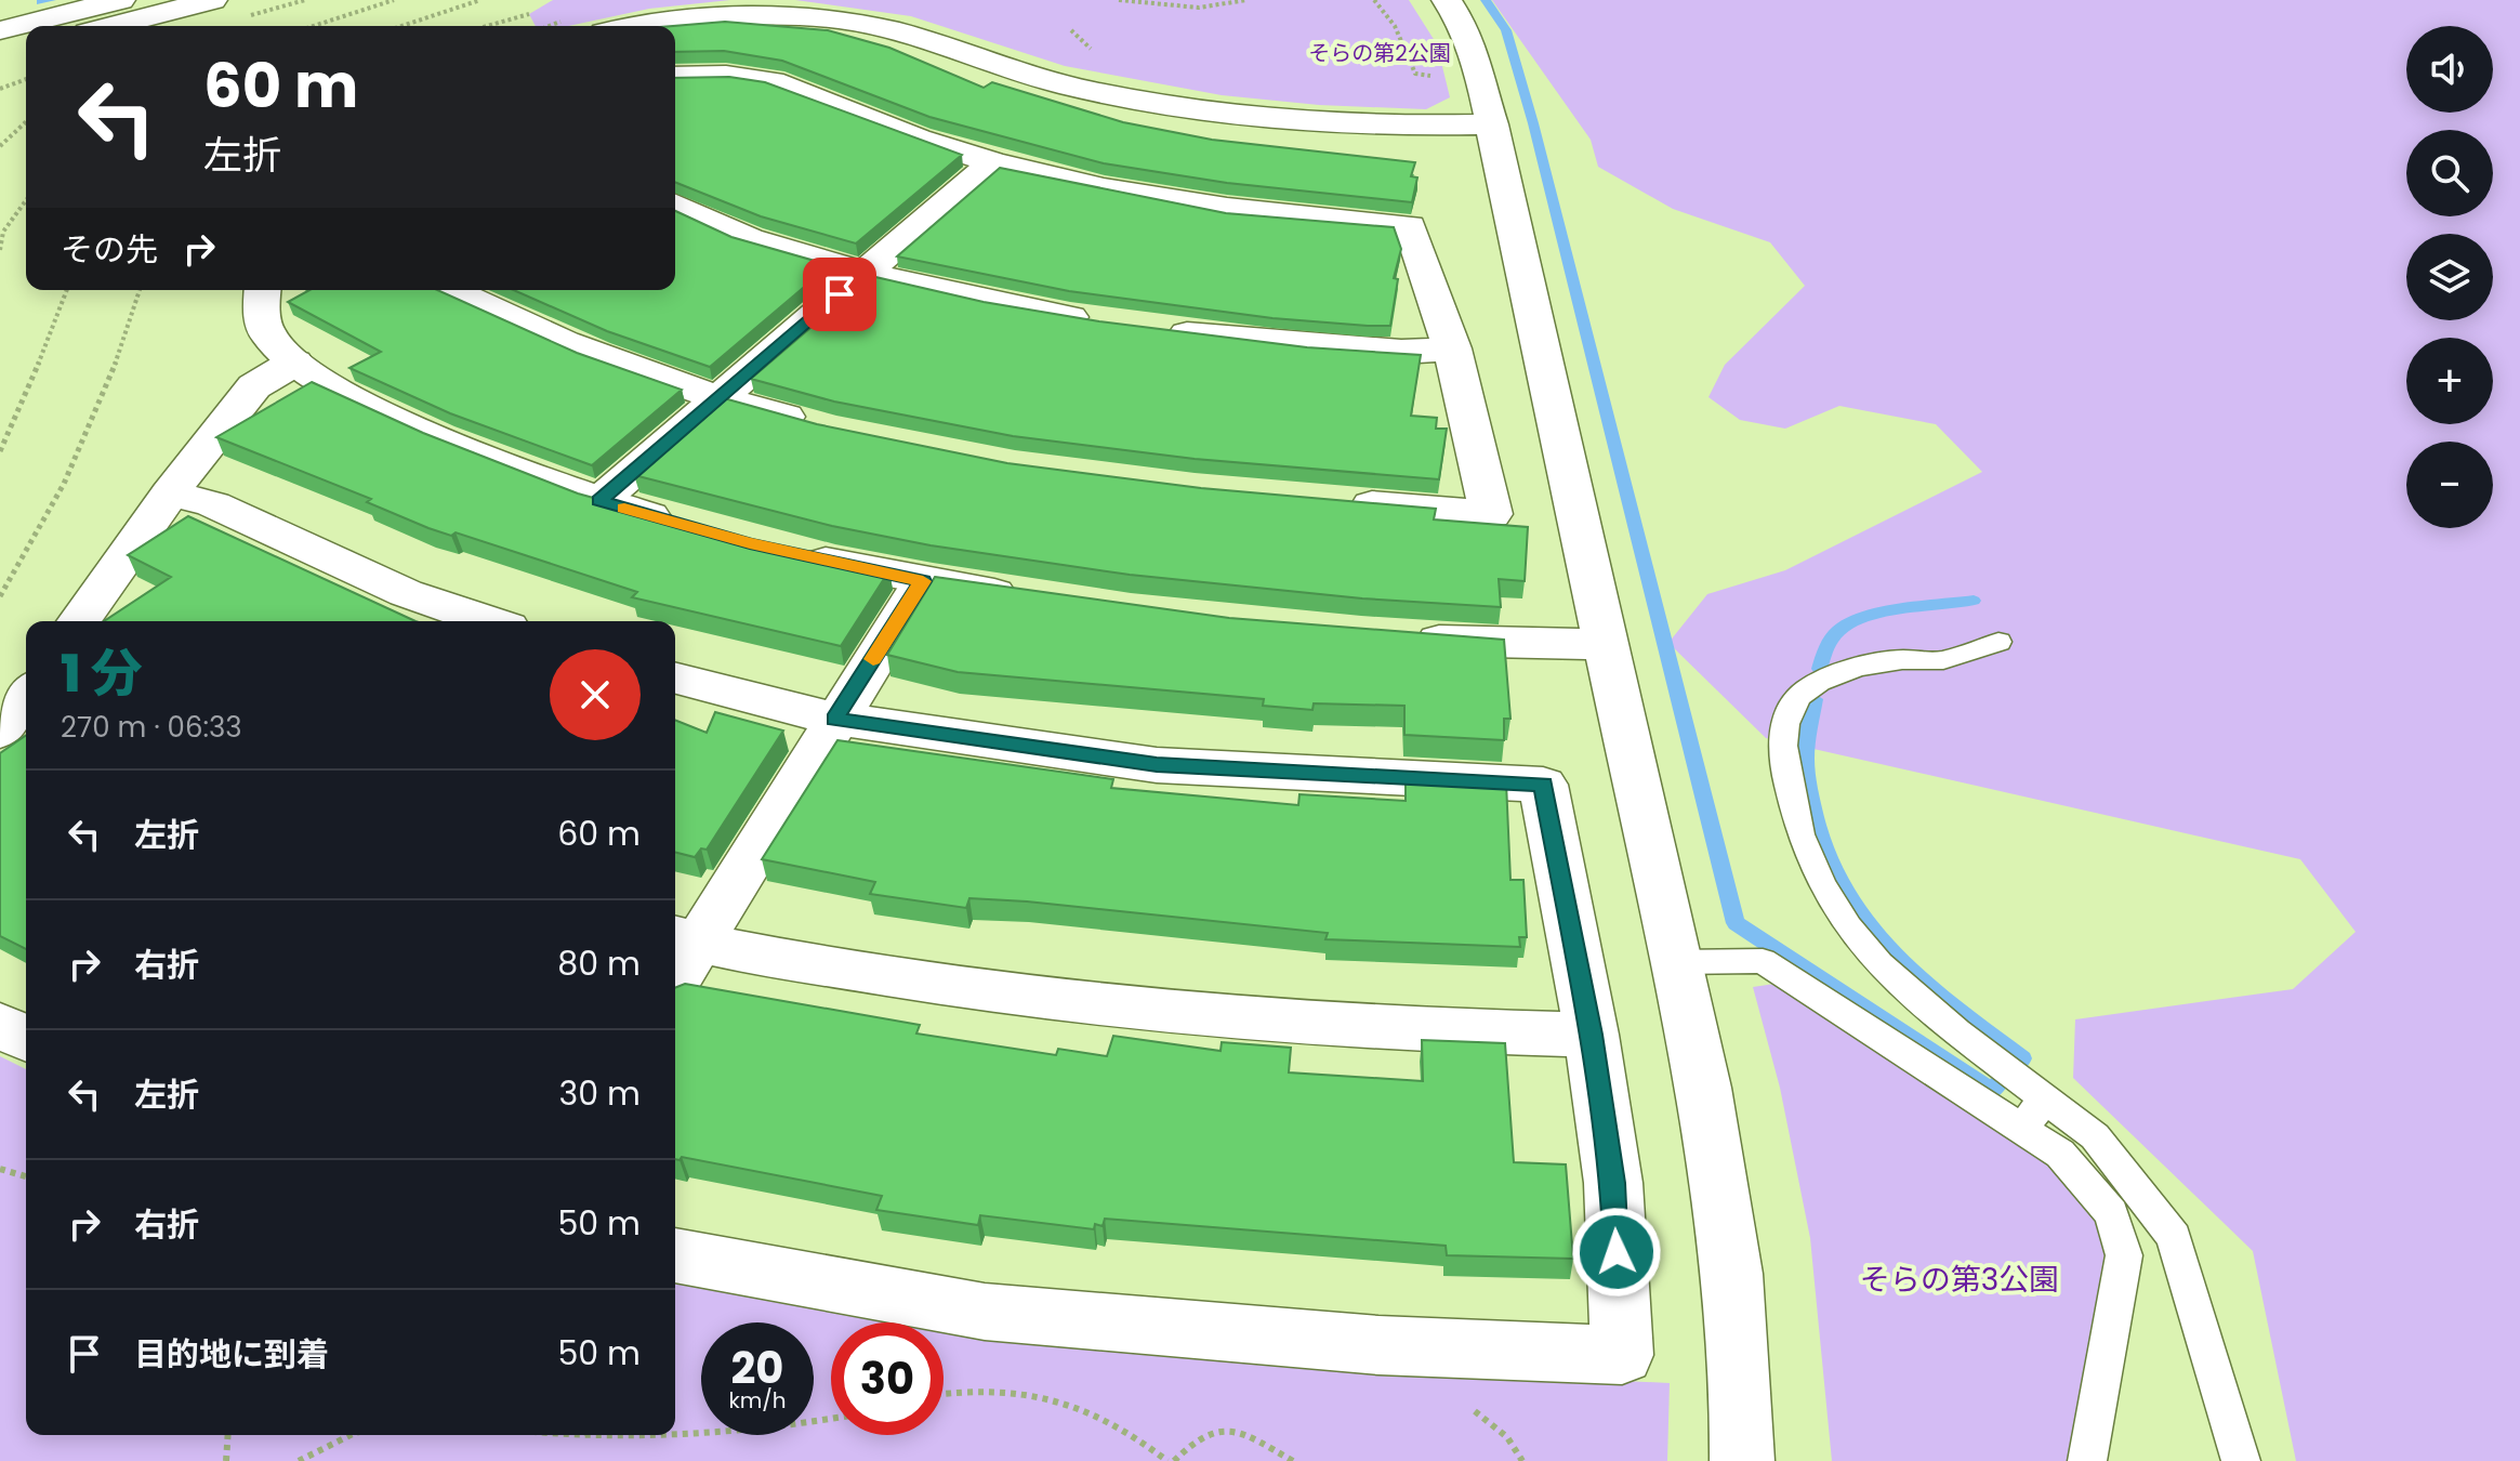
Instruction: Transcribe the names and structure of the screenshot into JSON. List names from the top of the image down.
{
  "parks": ["そらの第2公園", "そらの第3公園"],
  "page": {
    "map_buttons": ["+", "−"],
    "turn": ["60 m", "左折"],
    "then": "その先",
    "heading": ["1 分", "270 m · 06:33"],
    "list": [
      {
        "name": "左折",
        "value": "60 m"
      },
      {
        "name": "右折",
        "value": "80 m"
      },
      {
        "name": "左折",
        "value": "30 m"
      },
      {
        "name": "右折",
        "value": "50 m"
      },
      {
        "name": "目的地に到着",
        "value": "50 m"
      }
    ],
    "speed": "20 km/h",
    "limit": "30"
  }
}
